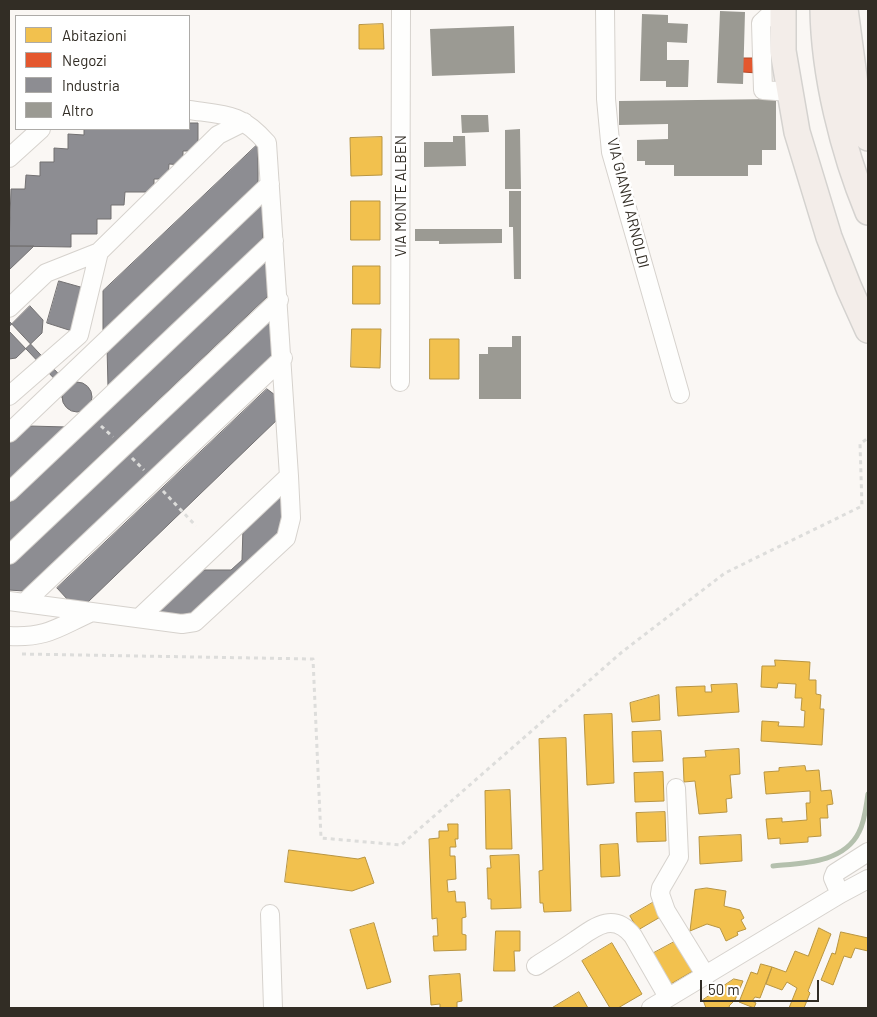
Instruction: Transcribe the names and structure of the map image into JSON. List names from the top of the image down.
{
  "streets": {
    "street": ["VIA MONTE ALBEN", "VIA GIANNI ARNOLDI"]
  },
  "legend": [
    "Abitazioni",
    "Negozi",
    "Industria",
    "Altro"
  ],
  "scale_bar": "50 m"
}
